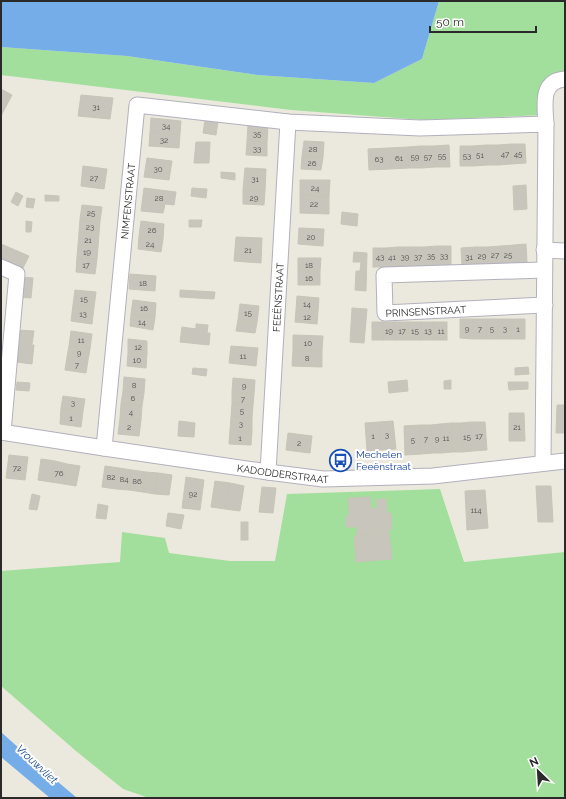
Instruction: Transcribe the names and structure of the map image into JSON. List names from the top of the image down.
{
  "streets": {
    "street": [
      "NIMFENSTRAAT",
      "FEEËNSTRAAT",
      "PRINSENSTRAAT",
      "KADODDERSTRAAT"
    ]
  },
  "crossings": [
    ["NIMFENSTRAAT", "FEEËNSTRAAT"],
    ["NIMFENSTRAAT", "KADODDERSTRAAT"],
    ["FEEËNSTRAAT", "KADODDERSTRAAT"]
  ],
  "water": ["Vrouwvliet"],
  "places": {
    "bus stop": ["Mechelen Feeënstraat"]
  },
  "house_numbers": [
    "31",
    "34",
    "35",
    "32",
    "33",
    "28",
    "47",
    "45",
    "51",
    "55",
    "53",
    "59",
    "57",
    "61",
    "63",
    "26",
    "30",
    "27",
    "31",
    "24",
    "28",
    "29",
    "22",
    "25",
    "23",
    "26",
    "20",
    "21",
    "24",
    "21",
    "19",
    "27",
    "25",
    "35",
    "33",
    "29",
    "43",
    "41",
    "39",
    "37",
    "31",
    "17",
    "18",
    "16",
    "18",
    "15",
    "14",
    "16",
    "15",
    "13",
    "12",
    "14",
    "9",
    "7",
    "5",
    "3",
    "1",
    "19",
    "17",
    "15",
    "13",
    "11",
    "11",
    "10",
    "12",
    "9",
    "11",
    "8",
    "10",
    "7",
    "8",
    "9",
    "6",
    "7",
    "3",
    "5",
    "4",
    "1",
    "3",
    "2",
    "21",
    "3",
    "1",
    "17",
    "15",
    "1",
    "11",
    "7",
    "9",
    "5",
    "2",
    "72",
    "76",
    "82",
    "84",
    "86",
    "92",
    "114"
  ],
  "scale_bar": "50 m",
  "north": "top left"
}
